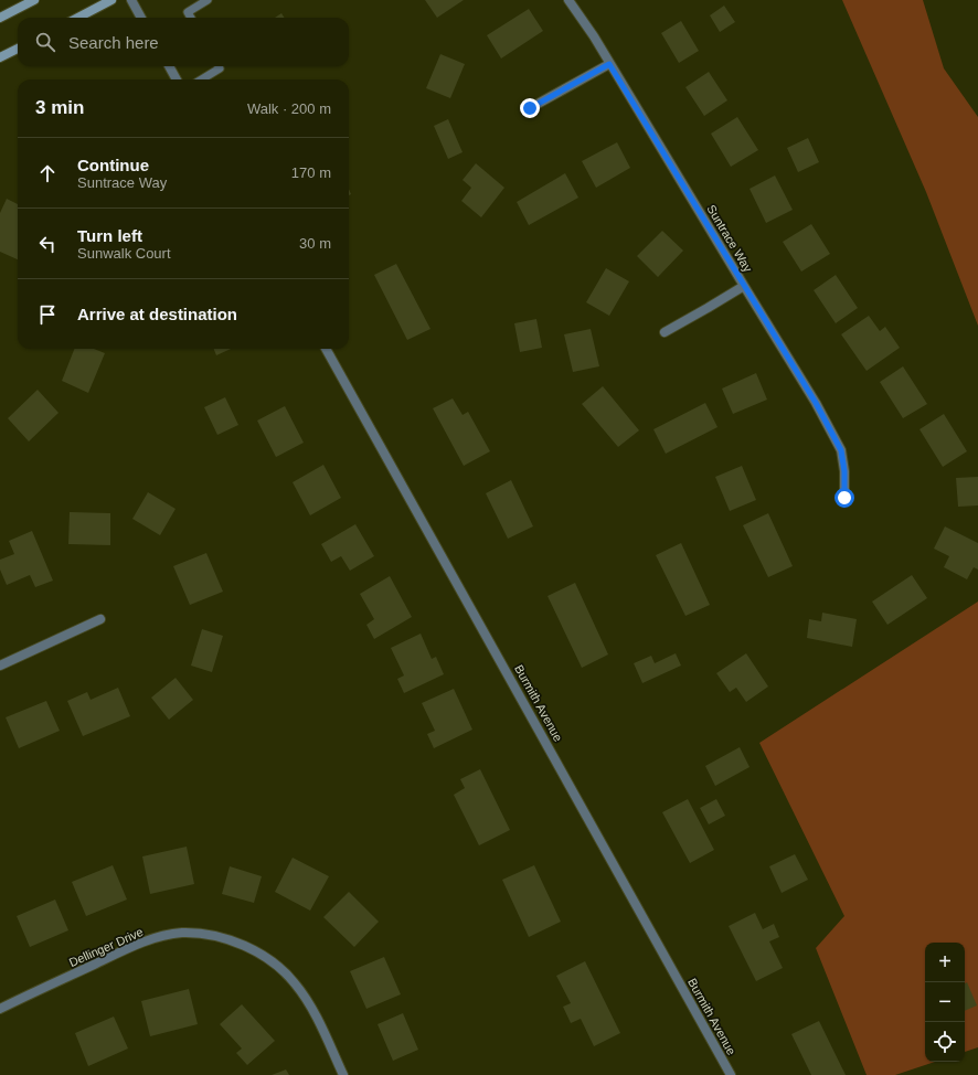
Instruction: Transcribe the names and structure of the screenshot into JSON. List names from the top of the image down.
{
  "streets": {
    "street": ["Suntrace Way", "Burmith Avenue", "Dellinger Drive"]
  },
  "page": {
    "search": "Search here",
    "heading": ["3 min", "Walk · 200 m"],
    "list": [
      ["Continue", "Suntrace Way", "170 m"],
      ["Turn left", "Sunwalk Court", "30 m"],
      "Arrive at destination"
    ],
    "map_buttons": ["+", "−"]
  }
}
